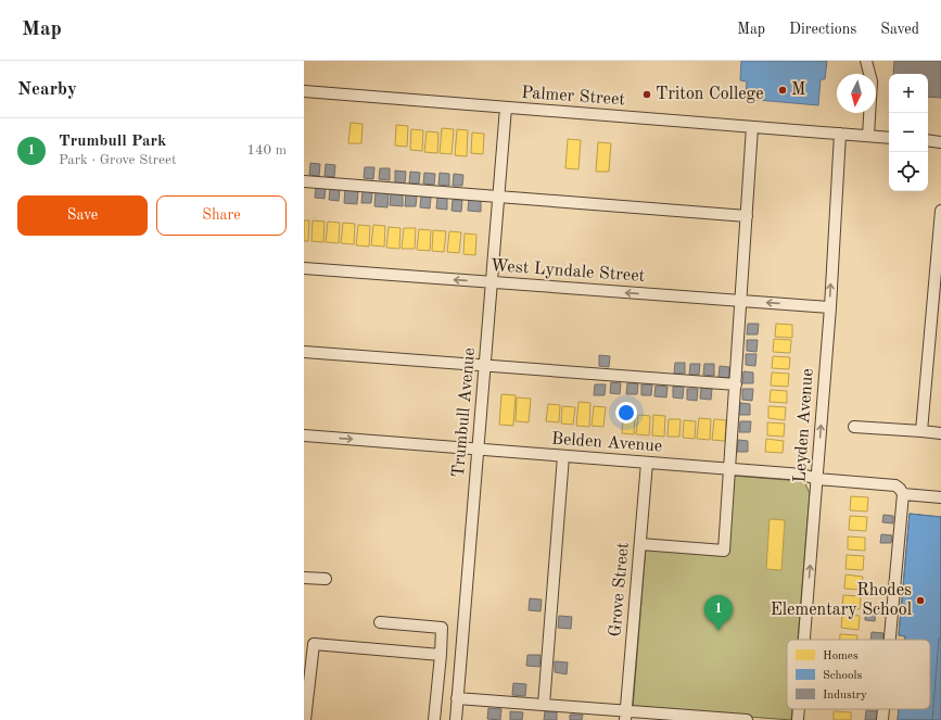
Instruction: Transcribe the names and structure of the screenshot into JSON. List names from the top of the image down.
{
  "streets": {
    "street": [
      "Palmer Street",
      "West Lyndale Street",
      "Trumbull Avenue",
      "Leyden Avenue",
      "Belden Avenue",
      "Grove Street"
    ]
  },
  "crossings": [
    ["Palmer Street", "Trumbull Avenue"],
    ["Palmer Street", "Leyden Avenue"],
    ["West Lyndale Street", "Trumbull Avenue"],
    ["West Lyndale Street", "Leyden Avenue"],
    ["Trumbull Avenue", "Belden Avenue"],
    ["Leyden Avenue", "Belden Avenue"],
    ["Belden Avenue", "Grove Street"]
  ],
  "places": ["M", "Triton College", "Rhodes Elementary School"],
  "legend": ["Homes", "Schools", "Industry"],
  "north": "bottom",
  "page": {
    "header": "Map",
    "nav": ["Map", "Directions", "Saved"],
    "heading": "Nearby",
    "map_buttons": ["+", "−"],
    "list": [
      {
        "mark": "1",
        "name": "Trumbull Park",
        "note": "Park · Grove Street",
        "value": "140 m"
      }
    ],
    "buttons": ["Save", "Share"],
    "pins": "1"
  }
}
